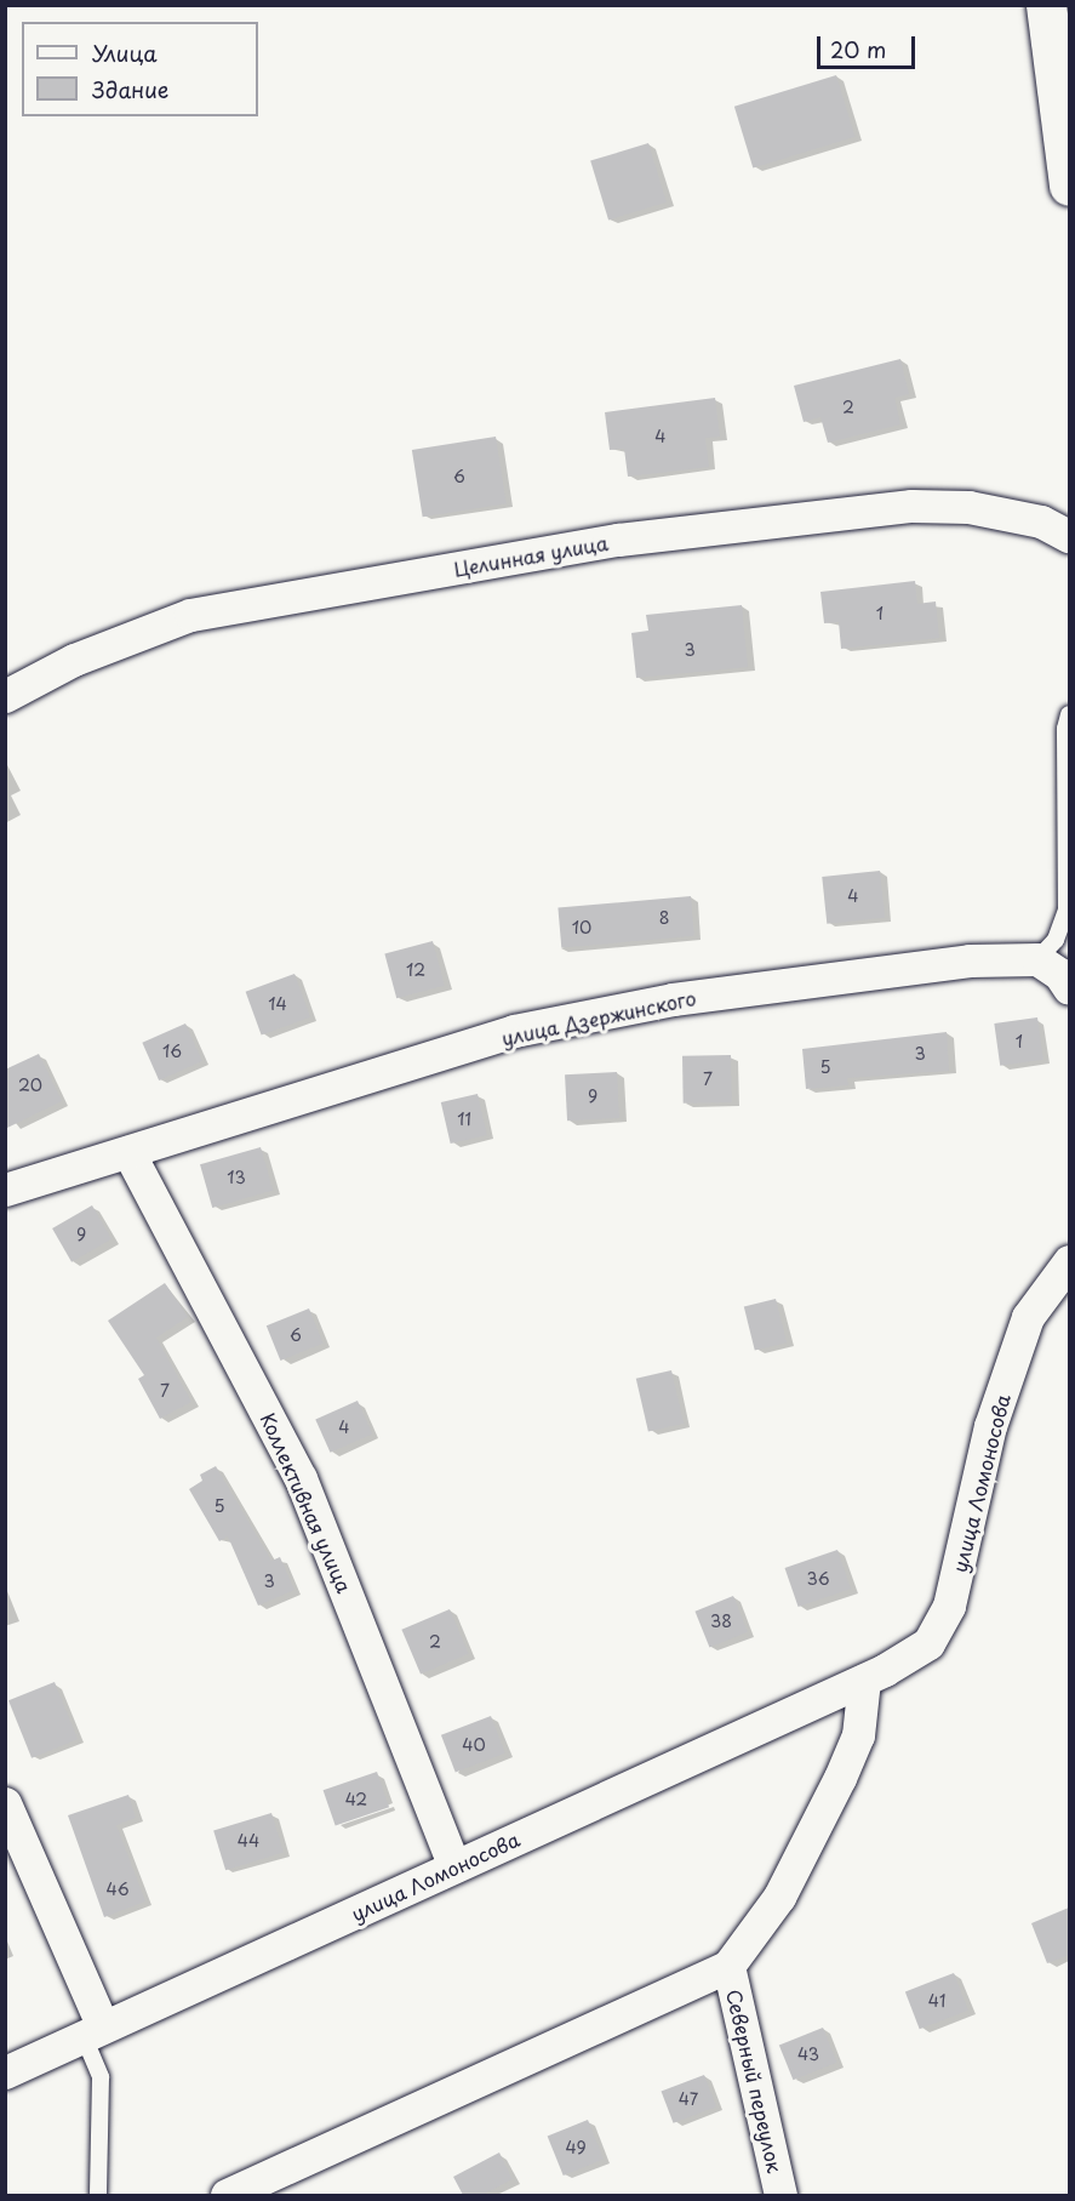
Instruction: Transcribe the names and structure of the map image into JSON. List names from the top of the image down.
{
  "streets": {
    "street": [
      "Целинная улица",
      "улица Дзержинского",
      "улица Ломоносова",
      "Коллективная улица",
      "Северный переулок"
    ]
  },
  "crossings": [
    ["улица Дзержинского", "Коллективная улица"],
    ["улица Ломоносова", "Коллективная улица"]
  ],
  "house_numbers": [
    "2",
    "4",
    "6",
    "1",
    "3",
    "4",
    "8",
    "10",
    "12",
    "14",
    "1",
    "16",
    "3",
    "5",
    "7",
    "20",
    "9",
    "11",
    "13",
    "9",
    "6",
    "7",
    "4",
    "5",
    "36",
    "3",
    "38",
    "2",
    "40",
    "42",
    "44",
    "46",
    "41",
    "43",
    "47",
    "49"
  ],
  "legend": ["Улица", "Здание"],
  "scale_bar": "20 m"
}
